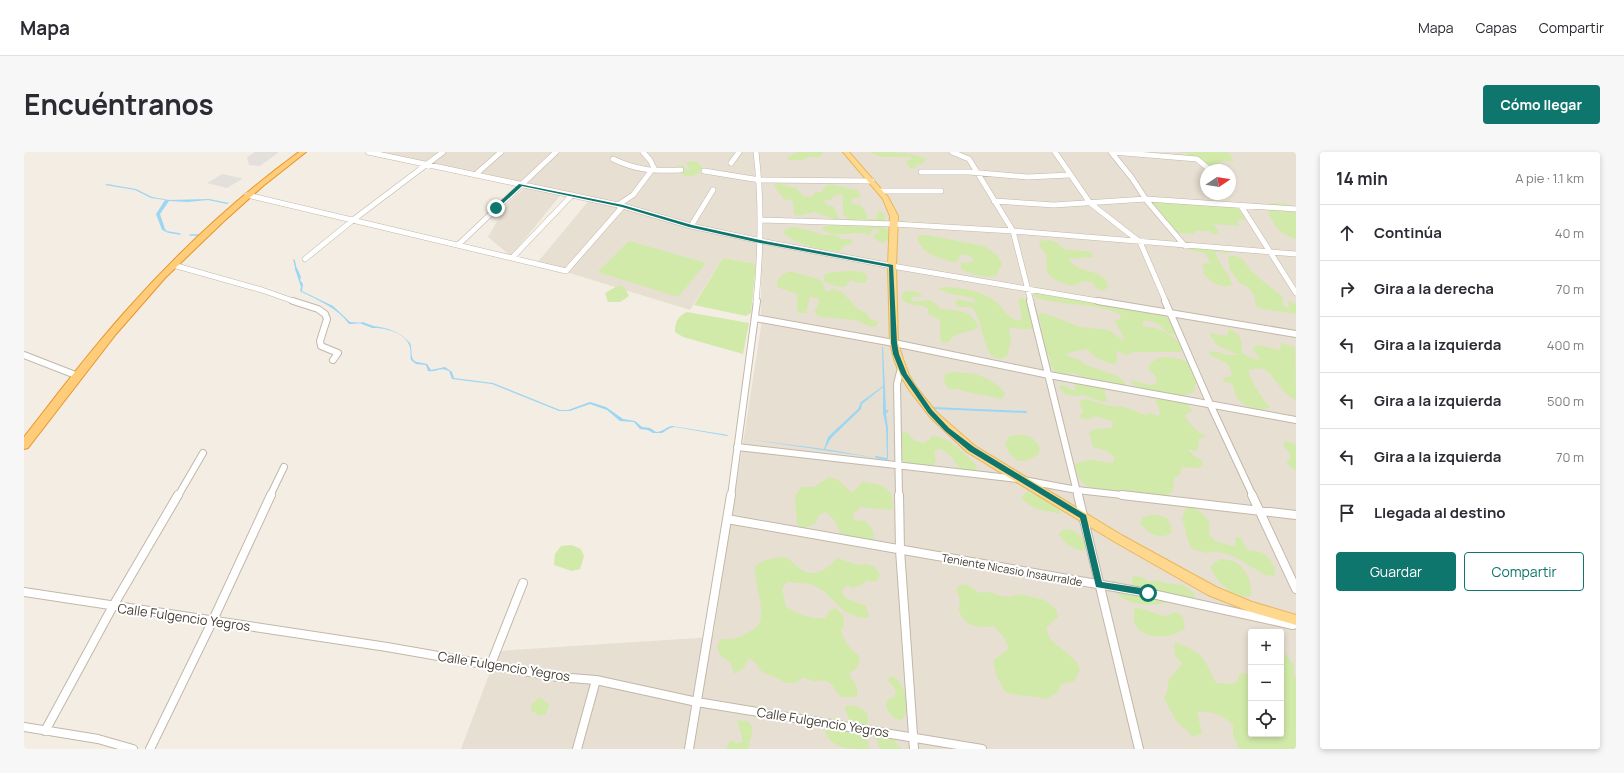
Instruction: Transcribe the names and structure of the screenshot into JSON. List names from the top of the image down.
{
  "streets": {
    "street": ["Teniente Nicasio Insaurralde", "Calle Fulgencio Yegros"]
  },
  "north": "right",
  "page": {
    "header": "Mapa",
    "nav": ["Mapa", "Capas", "Compartir"],
    "title": "Encuéntranos",
    "buttons": [
      "Cómo llegar",
      ["Guardar", "Compartir"]
    ],
    "heading": ["14 min", "A pie · 1.1 km"],
    "list": [
      ["Continúa", "40 m"],
      ["Gira a la derecha", "70 m"],
      ["Gira a la izquierda", "400 m"],
      ["Gira a la izquierda", "500 m"],
      ["Gira a la izquierda", "70 m"],
      "Llegada al destino"
    ],
    "map_buttons": ["+", "−"]
  }
}
